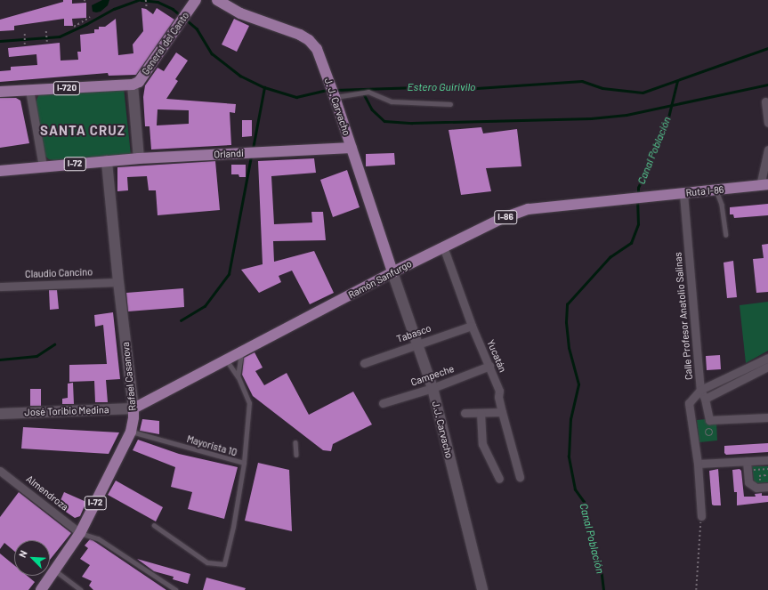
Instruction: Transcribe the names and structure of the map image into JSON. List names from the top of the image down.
{
  "streets": {
    "main road": [
      "General del Canto",
      "I-720",
      "J. J. Carvacho",
      "Orlandi",
      "I-72",
      "Ruta I-86",
      "I-86",
      "Ramón Sanfurgo",
      "Rafael Casanova",
      "José Toribio Medina",
      "J.J. Carvacho"
    ],
    "street": [
      "Claudio Cancino",
      "Calle Profesor Anatolio Salinas",
      "Tabasco",
      "Yucatán",
      "Campeche",
      "Almendroza"
    ],
    "lane": ["Mayorista 10"]
  },
  "crossings": [
    ["General del Canto", "I-720"],
    ["J. J. Carvacho", "Orlandi"],
    ["J. J. Carvacho", "Ramón Sanfurgo"],
    ["J. J. Carvacho", "J.J. Carvacho"],
    ["Orlandi", "I-72"],
    ["Orlandi", "Rafael Casanova"],
    ["I-72", "Rafael Casanova"],
    ["Ruta I-86", "Ramón Sanfurgo"],
    ["Ruta I-86", "Calle Profesor Anatolio Salinas"],
    ["Claudio Cancino", "Rafael Casanova"],
    ["Ramón Sanfurgo", "Yucatán"],
    ["Ramón Sanfurgo", "Rafael Casanova"],
    ["Ramón Sanfurgo", "José Toribio Medina"],
    ["Ramón Sanfurgo", "J.J. Carvacho"],
    ["Ramón Sanfurgo", "Mayorista 10"],
    ["Tabasco", "Yucatán"],
    ["Tabasco", "J.J. Carvacho"],
    ["Yucatán", "Campeche"],
    ["Campeche", "J.J. Carvacho"],
    ["Rafael Casanova", "José Toribio Medina"],
    ["Rafael Casanova", "Mayorista 10"],
    ["Rafael Casanova", "Almendroza"]
  ],
  "districts": ["SANTA CRUZ"],
  "water": ["Estero Guirivilo", "Canal Población"],
  "north": "top left"
}
